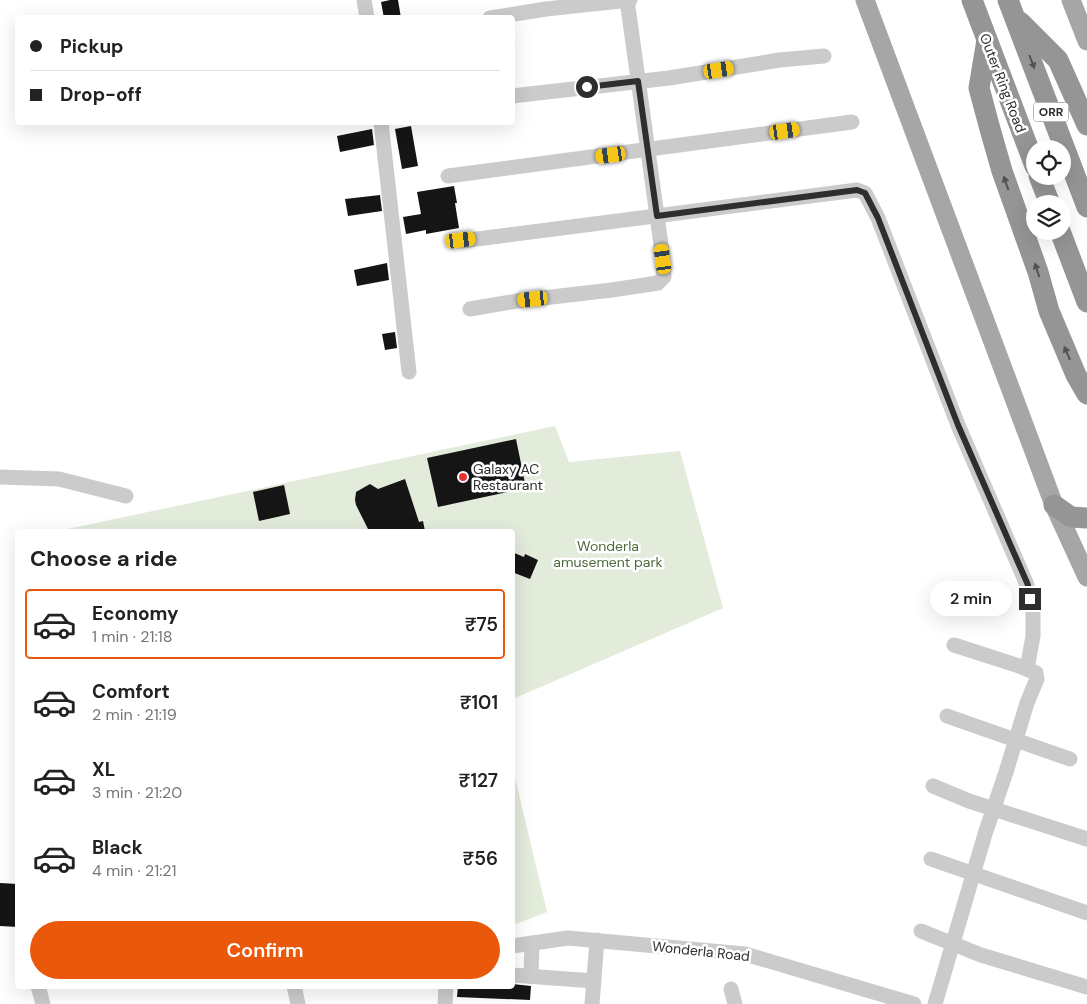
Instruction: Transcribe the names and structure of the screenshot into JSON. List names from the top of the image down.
{
  "streets": {
    "highway": ["Outer Ring Road", "ORR"],
    "street": ["Wonderla Road"]
  },
  "parks": ["Wonderla amusement park"],
  "places": ["Galaxy AC Restaurant"],
  "page": {
    "banner": ["Pickup", "Drop-off"],
    "heading": "Choose a ride",
    "bubble": "2 min",
    "list": [
      {
        "name": "Economy",
        "note": "1 min · 21:18",
        "value": "₹75"
      },
      {
        "name": "Comfort",
        "note": "2 min · 21:19",
        "value": "₹101"
      },
      {
        "name": "XL",
        "note": "3 min · 21:20",
        "value": "₹127"
      },
      {
        "name": "Black",
        "note": "4 min · 21:21",
        "value": "₹56"
      }
    ],
    "buttons": "Confirm"
  }
}
